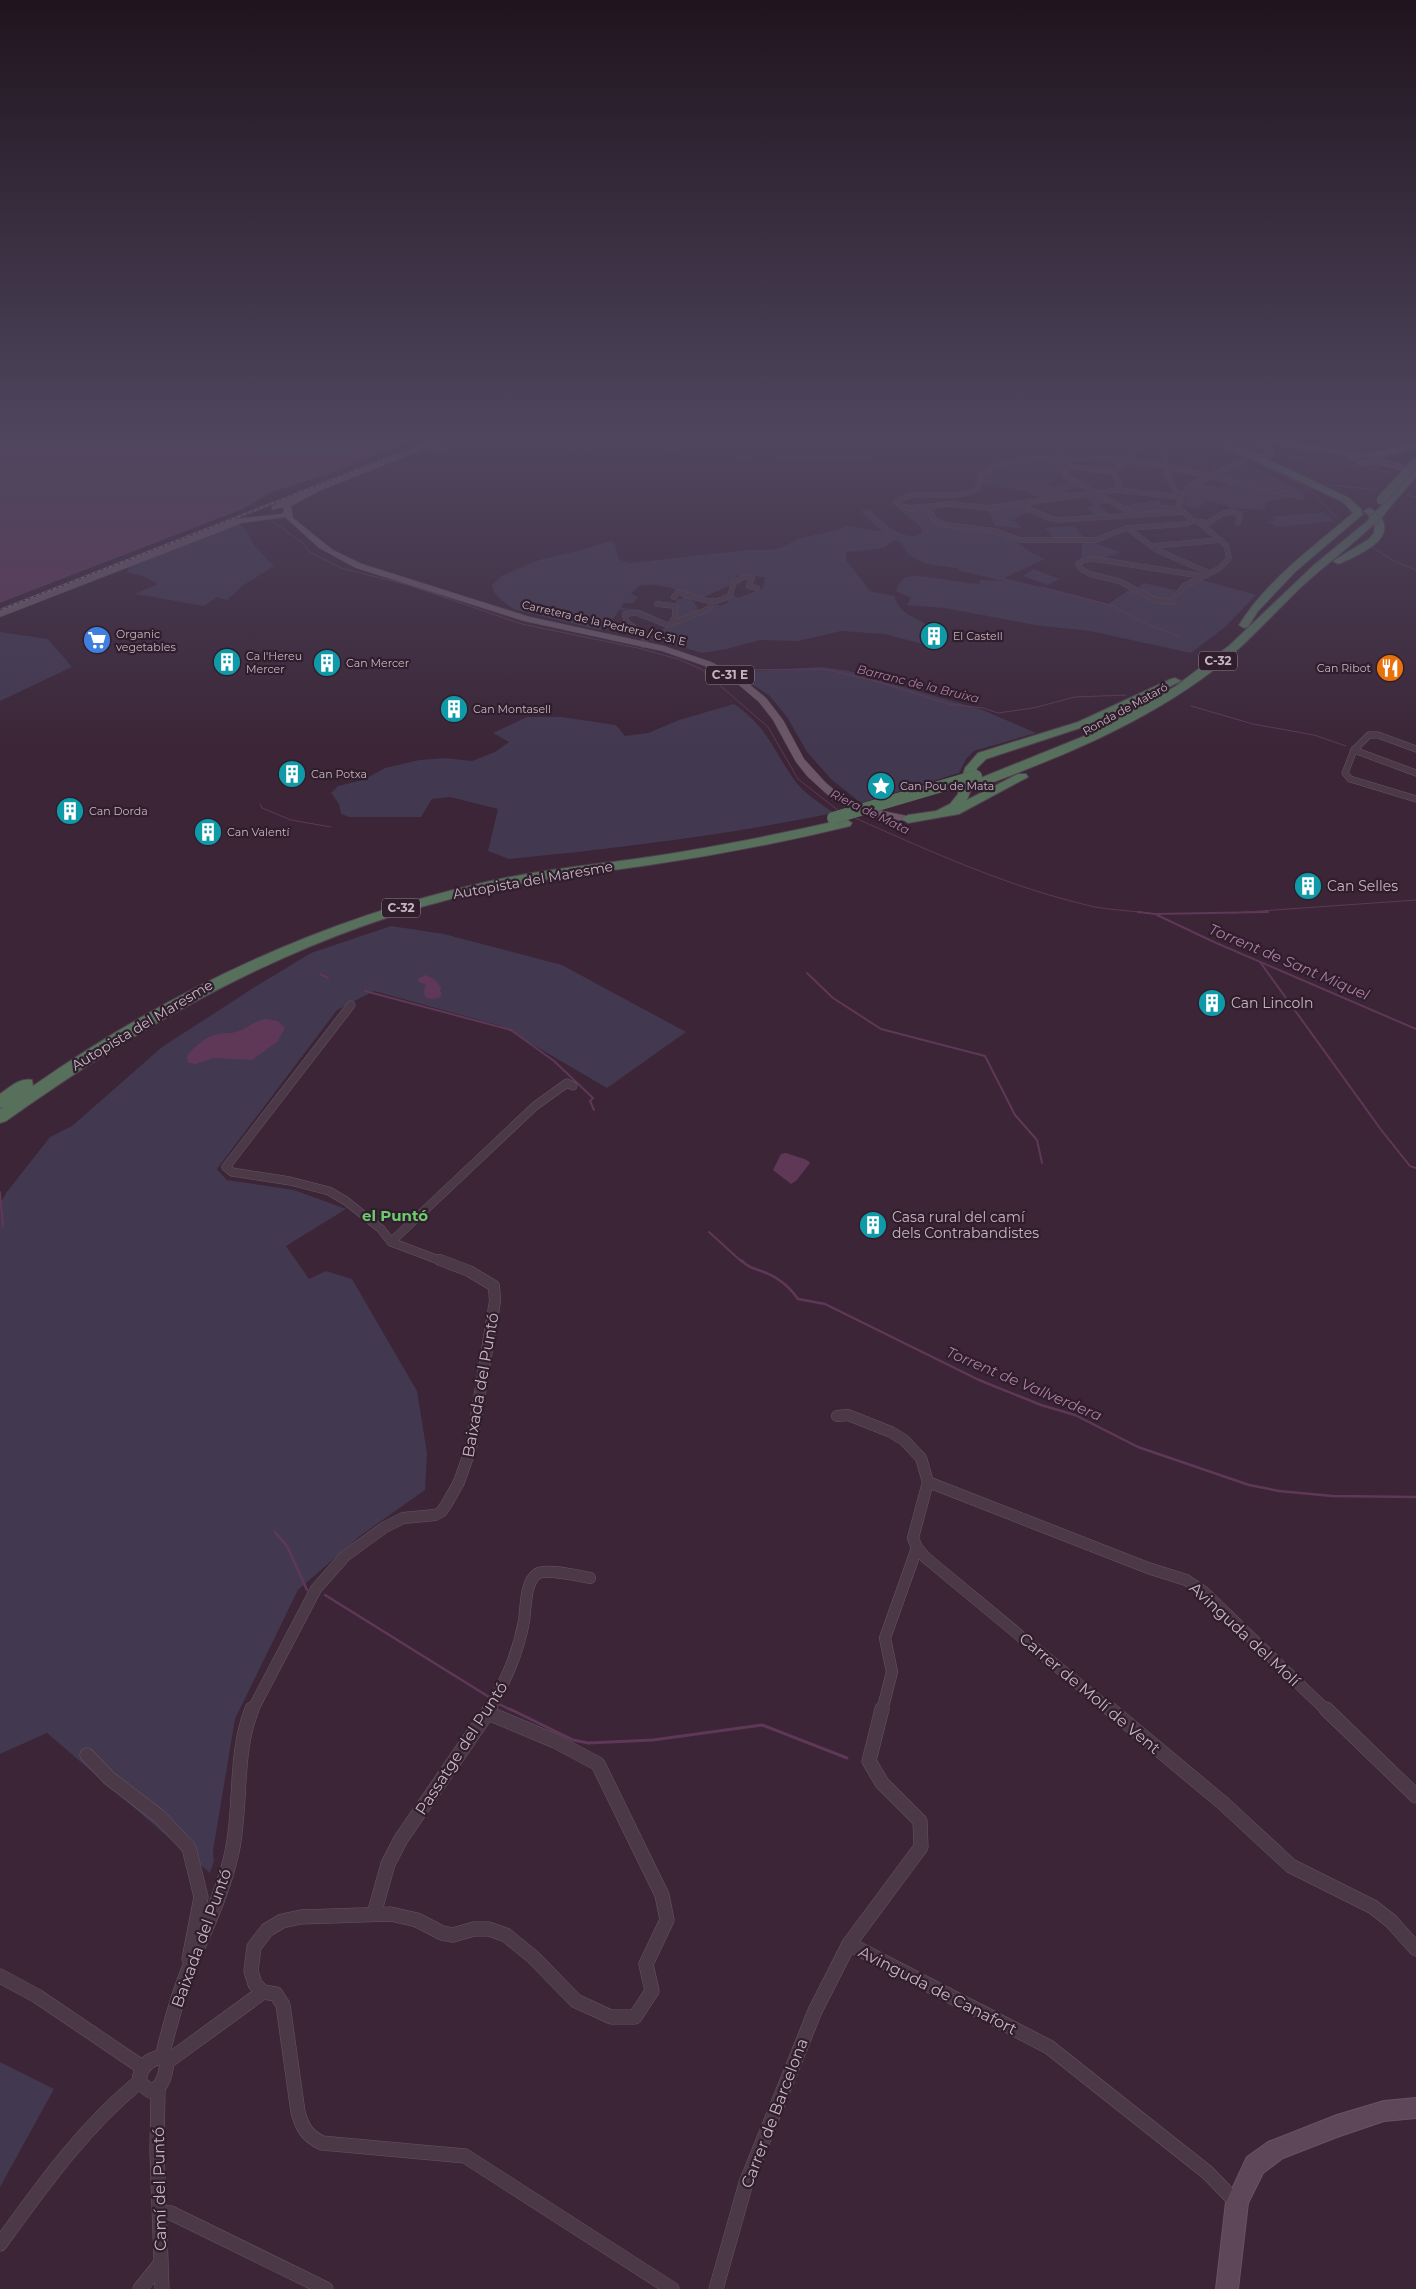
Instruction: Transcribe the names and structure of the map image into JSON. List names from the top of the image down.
{
  "streets": {
    "highway": [
      "C-32",
      "C-31 E",
      "Ronda de Mataró",
      "Autopista del Maresme"
    ],
    "main road": ["Carretera de la Pedrera / C-31 E"],
    "street": [
      "Baixada del Puntó",
      "Avinguda del Molí",
      "Carrer de Molí de Vent",
      "Passatge del Puntó",
      "Avinguda de Canafort",
      "Carrer de Barcelona",
      "Camí del Puntó"
    ]
  },
  "crossings": [
    ["Carretera de la Pedrera / C-31 E", "C-31 E"],
    ["C-31 E", "Ronda de Mataró"],
    ["Ronda de Mataró", "Autopista del Maresme"],
    ["Baixada del Puntó", "Camí del Puntó"],
    ["Carrer de Molí de Vent", "Avinguda de Canafort"],
    ["Avinguda de Canafort", "Carrer de Barcelona"]
  ],
  "districts": ["el Puntó"],
  "water": [
    "Barranc de la Bruixa",
    "Riera de Mata",
    "Torrent de Sant Miquel",
    "Torrent de Vallverdera"
  ],
  "places": {
    "building": [
      "El Castell",
      "Ca l'Hereu Mercer",
      "Can Mercer",
      "Can Montasell",
      "Can Potxa",
      "Can Dorda",
      "Can Valentí",
      "Can Selles",
      "Can Lincoln",
      "Casa rural del camí dels Contrabandistes"
    ],
    "supermarket": ["Organic vegetables"],
    "restaurant": ["Can Ribot"],
    "place": ["Can Pou de Mata"]
  }
}
